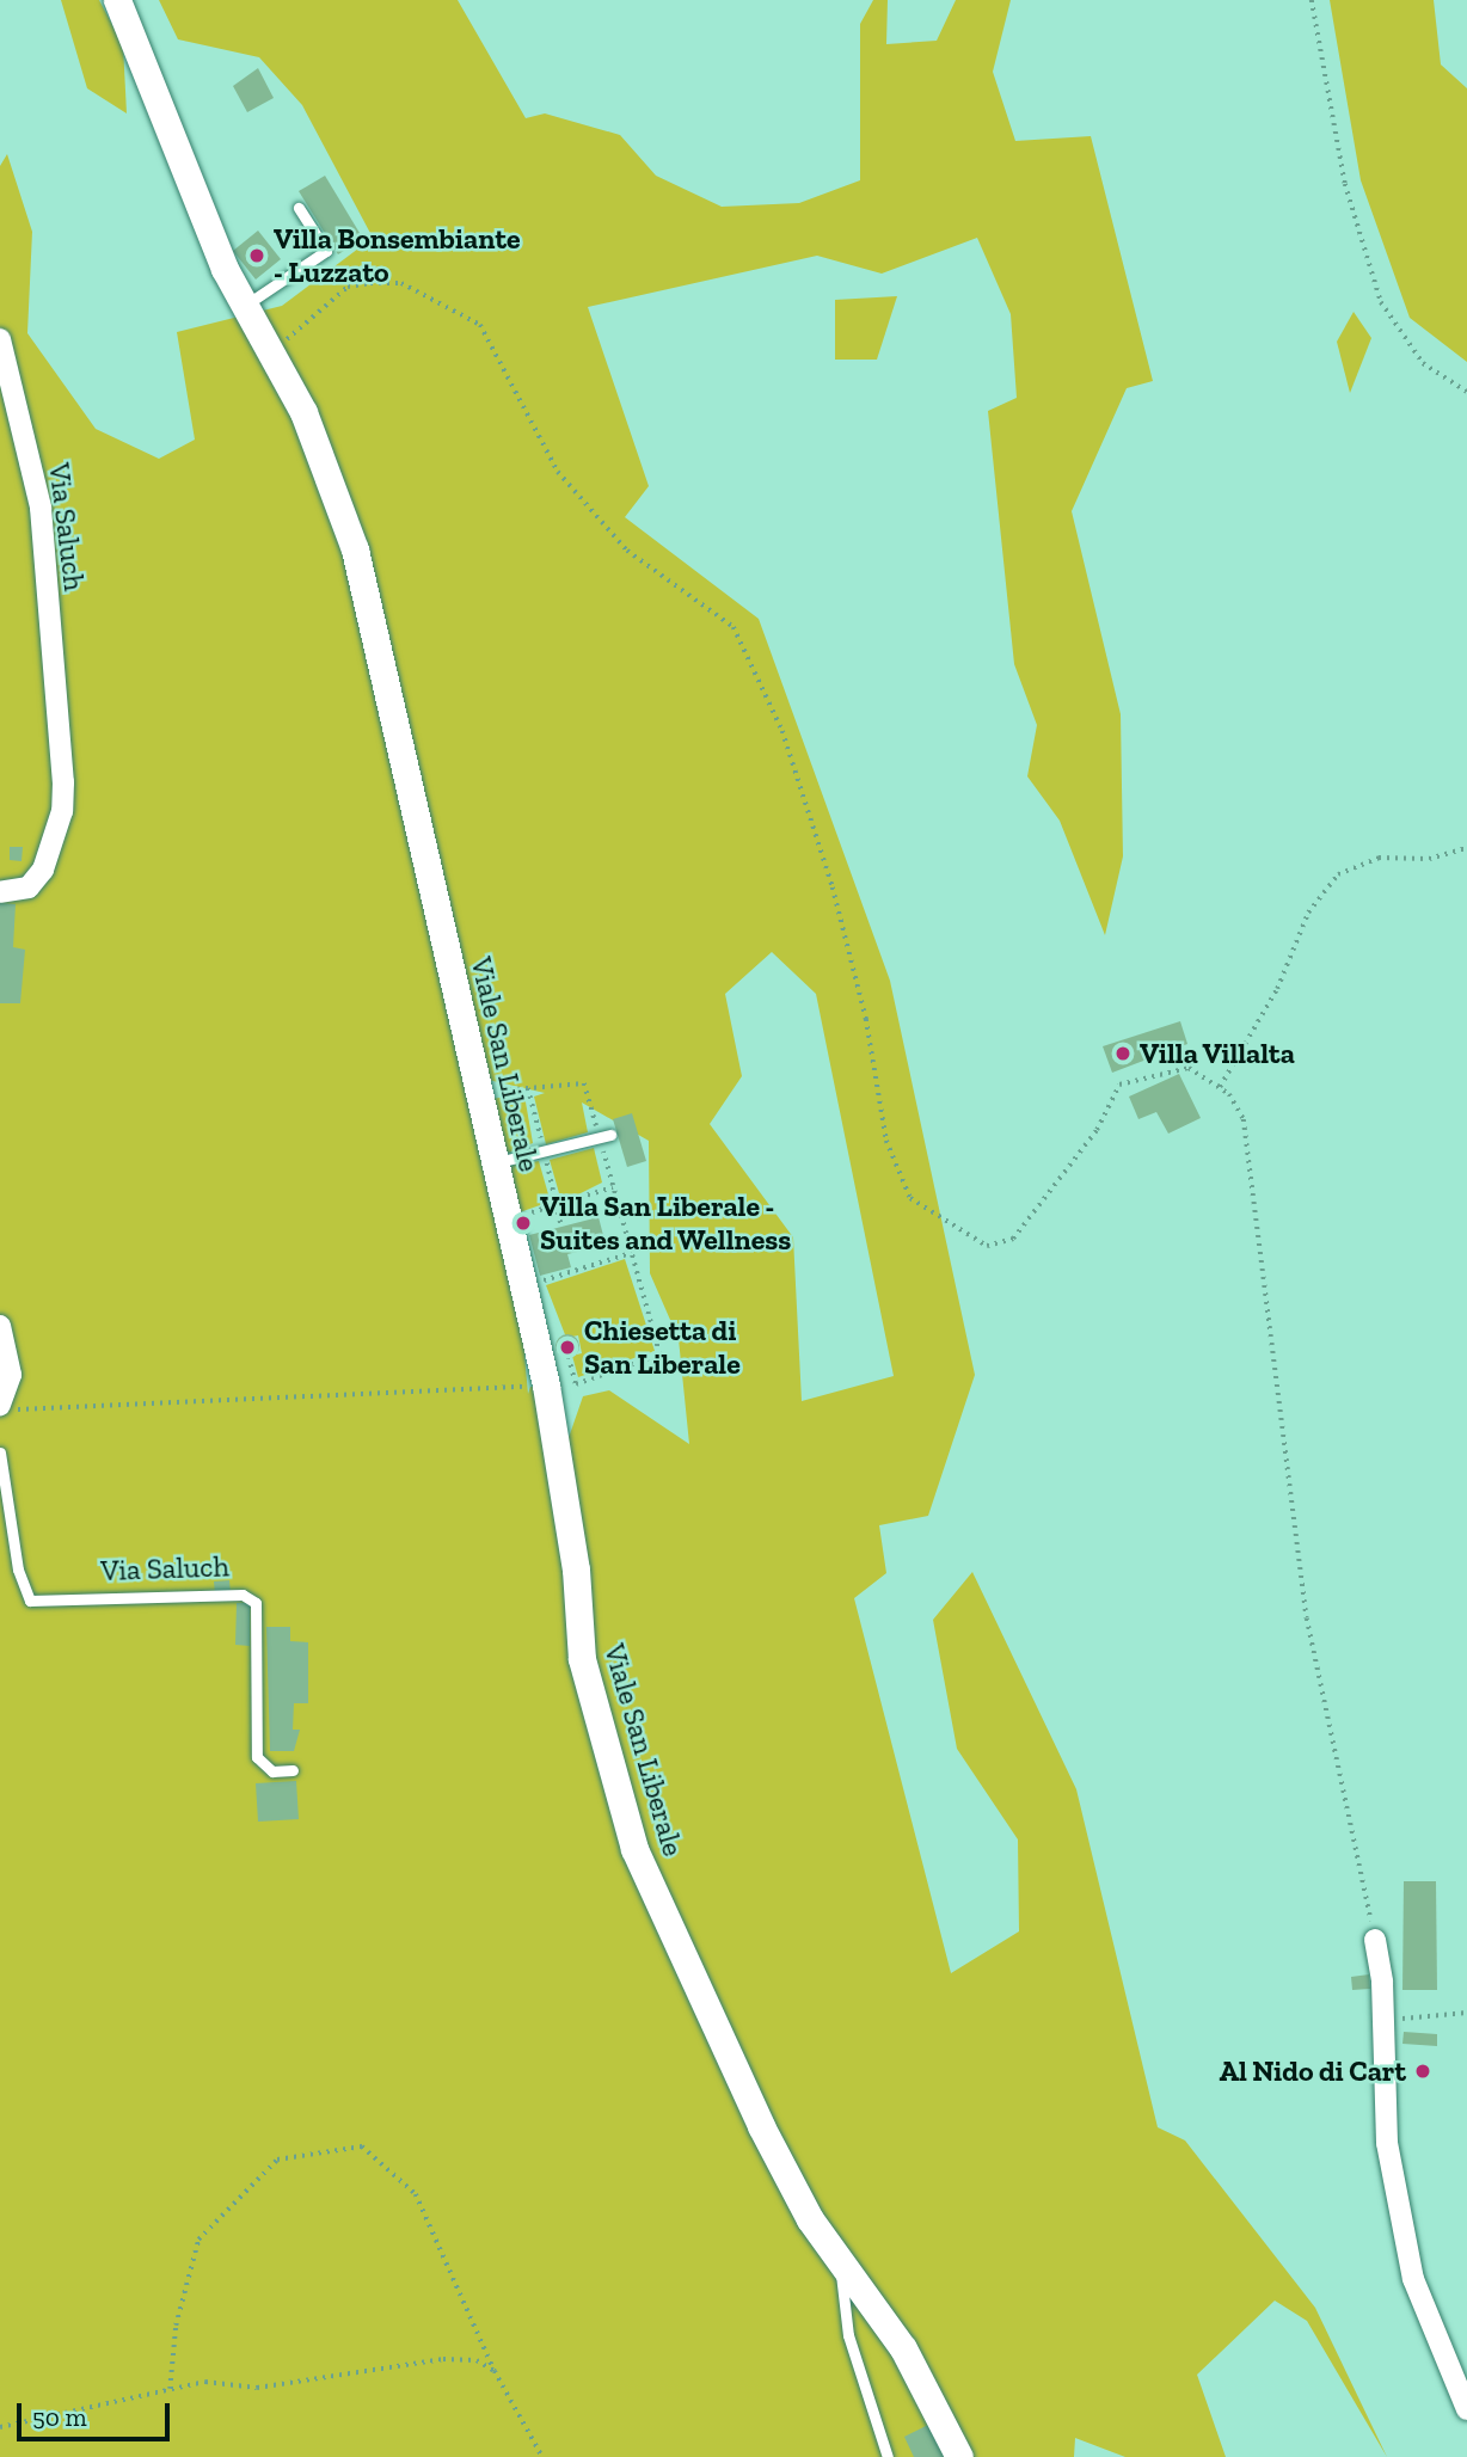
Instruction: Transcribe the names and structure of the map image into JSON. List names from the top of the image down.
{
  "streets": {
    "street": ["Via Saluch", "Viale San Liberale"]
  },
  "places": [
    "Villa Bonsembiante - Luzzato",
    "Villa Villalta",
    "Villa San Liberale - Suites and Wellness",
    "Chiesetta di San Liberale",
    "Al Nido di Cart"
  ],
  "scale_bar": "50 m"
}
